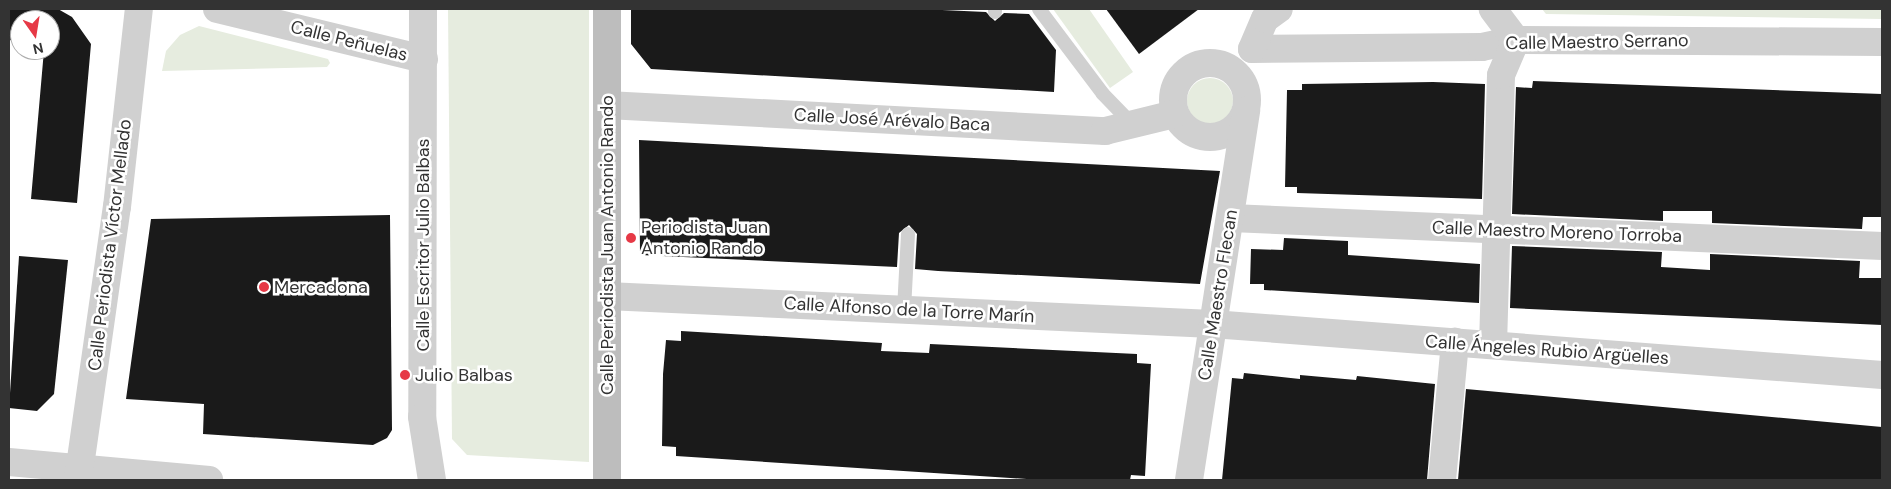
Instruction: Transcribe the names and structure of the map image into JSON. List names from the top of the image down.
{
  "streets": {
    "street": [
      "Calle Peñuelas",
      "Calle Maestro Serrano",
      "Calle José Arévalo Baca",
      "Calle Maestro Moreno Torroba",
      "Calle Periodista Víctor Mellado",
      "Calle Escritor Julio Balbas",
      "Calle Periodista Juan Antonio Rando",
      "Calle Maestro Flecan",
      "Calle Alfonso de la Torre Marín",
      "Calle Ángeles Rubio Argüelles"
    ]
  },
  "crossings": [
    ["Calle Peñuelas", "Calle Escritor Julio Balbas"],
    ["Calle José Arévalo Baca", "Calle Periodista Juan Antonio Rando"],
    ["Calle José Arévalo Baca", "Calle Maestro Flecan"],
    ["Calle Maestro Moreno Torroba", "Calle Maestro Flecan"],
    ["Calle Periodista Juan Antonio Rando", "Calle Alfonso de la Torre Marín"],
    ["Calle Maestro Flecan", "Calle Alfonso de la Torre Marín"],
    ["Calle Maestro Flecan", "Calle Ángeles Rubio Argüelles"],
    ["Calle Alfonso de la Torre Marín", "Calle Ángeles Rubio Argüelles"]
  ],
  "places": ["Periodista Juan Antonio Rando", "Mercadona", "Julio Balbas"],
  "north": "bottom"
}
